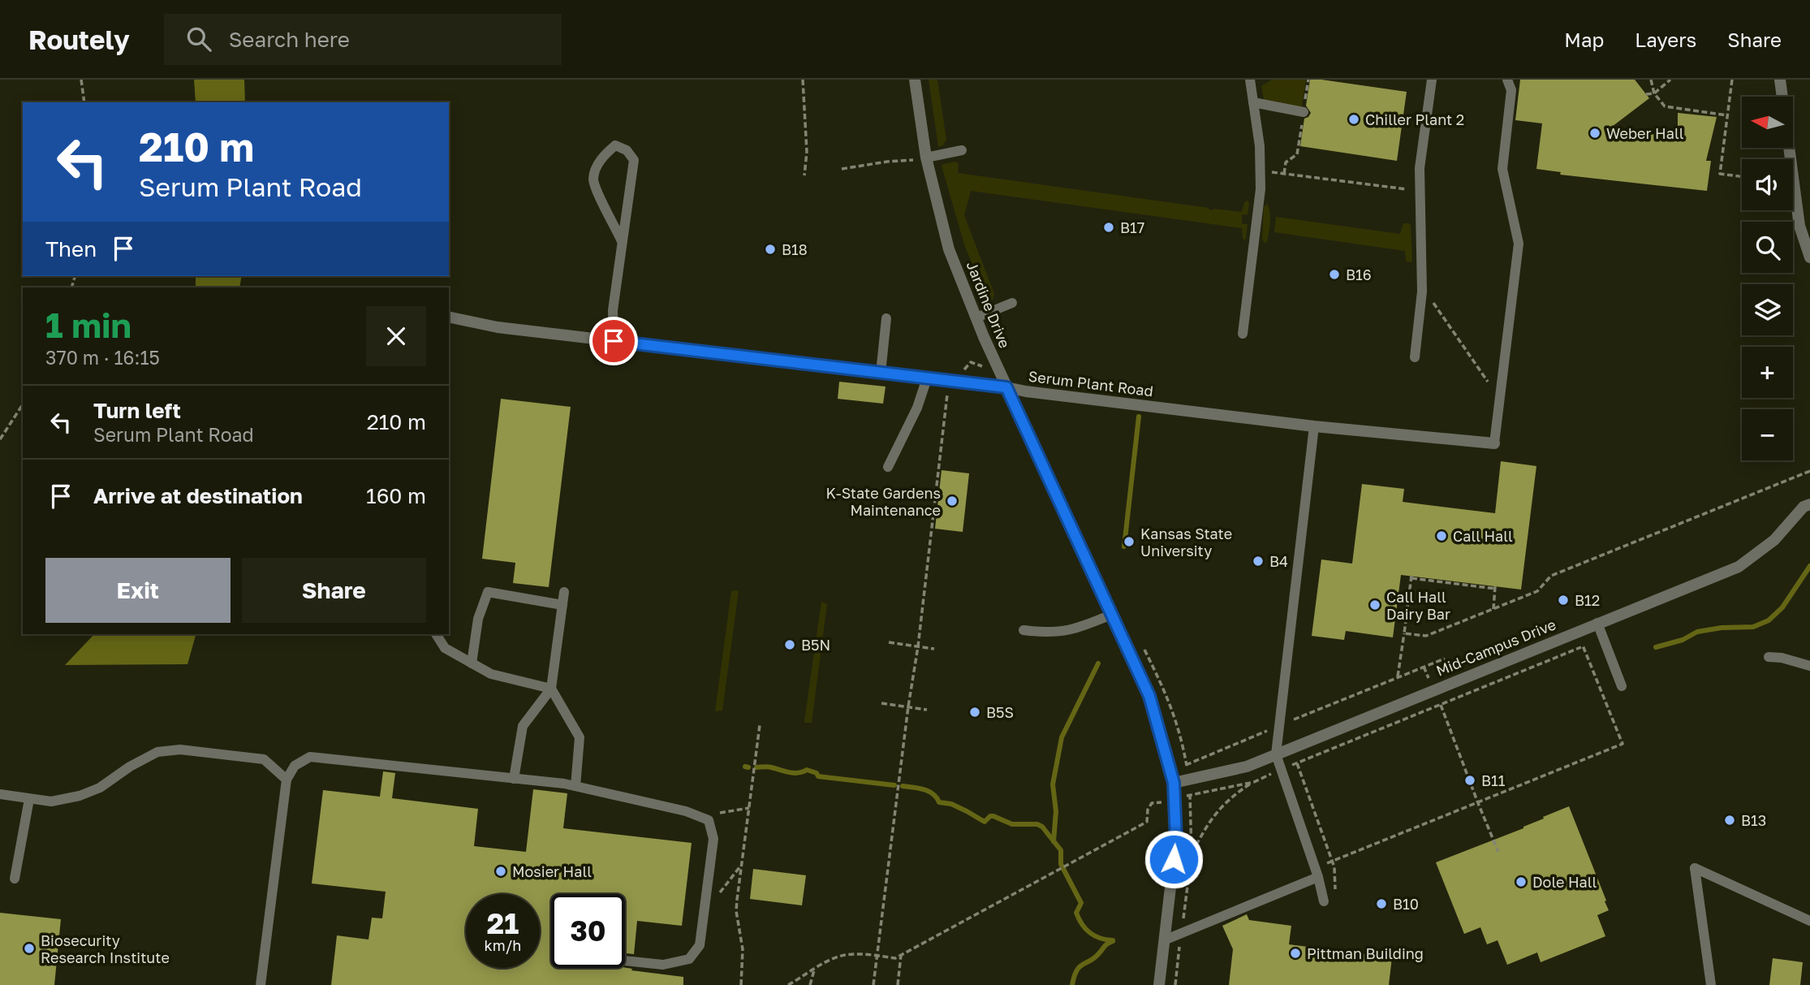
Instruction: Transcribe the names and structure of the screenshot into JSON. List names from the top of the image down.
{
  "streets": {
    "street": ["Jardine Drive", "Serum Plant Road", "Mid-Campus Drive"]
  },
  "crossings": [
    ["Jardine Drive", "Serum Plant Road"],
    ["Jardine Drive", "Mid-Campus Drive"]
  ],
  "places": [
    "Chiller Plant 2",
    "Weber Hall",
    "B17",
    "B18",
    "B16",
    "K-State Gardens Maintenance",
    "Call Hall",
    "Kansas State University",
    "B4",
    "B12",
    "Call Hall Dairy Bar",
    "B5N",
    "B5S",
    "B11",
    "B13",
    "Mosier Hall",
    "Dole Hall",
    "B10",
    "Biosecurity Research Institute",
    "Pittman Building"
  ],
  "north": "left",
  "page": {
    "header": "Routely",
    "search": "Search here",
    "nav": ["Map", "Layers", "Share"],
    "map_buttons": ["+", "−"],
    "turn": ["210 m", "Serum Plant Road"],
    "then": "Then",
    "heading": ["1 min", "370 m · 16:15"],
    "list": [
      {
        "name": "Turn left",
        "note": "Serum Plant Road",
        "value": "210 m"
      },
      {
        "name": "Arrive at destination",
        "value": "160 m"
      }
    ],
    "buttons": ["Exit", "Share"],
    "speed": "21 km/h",
    "limit": "30"
  }
}
